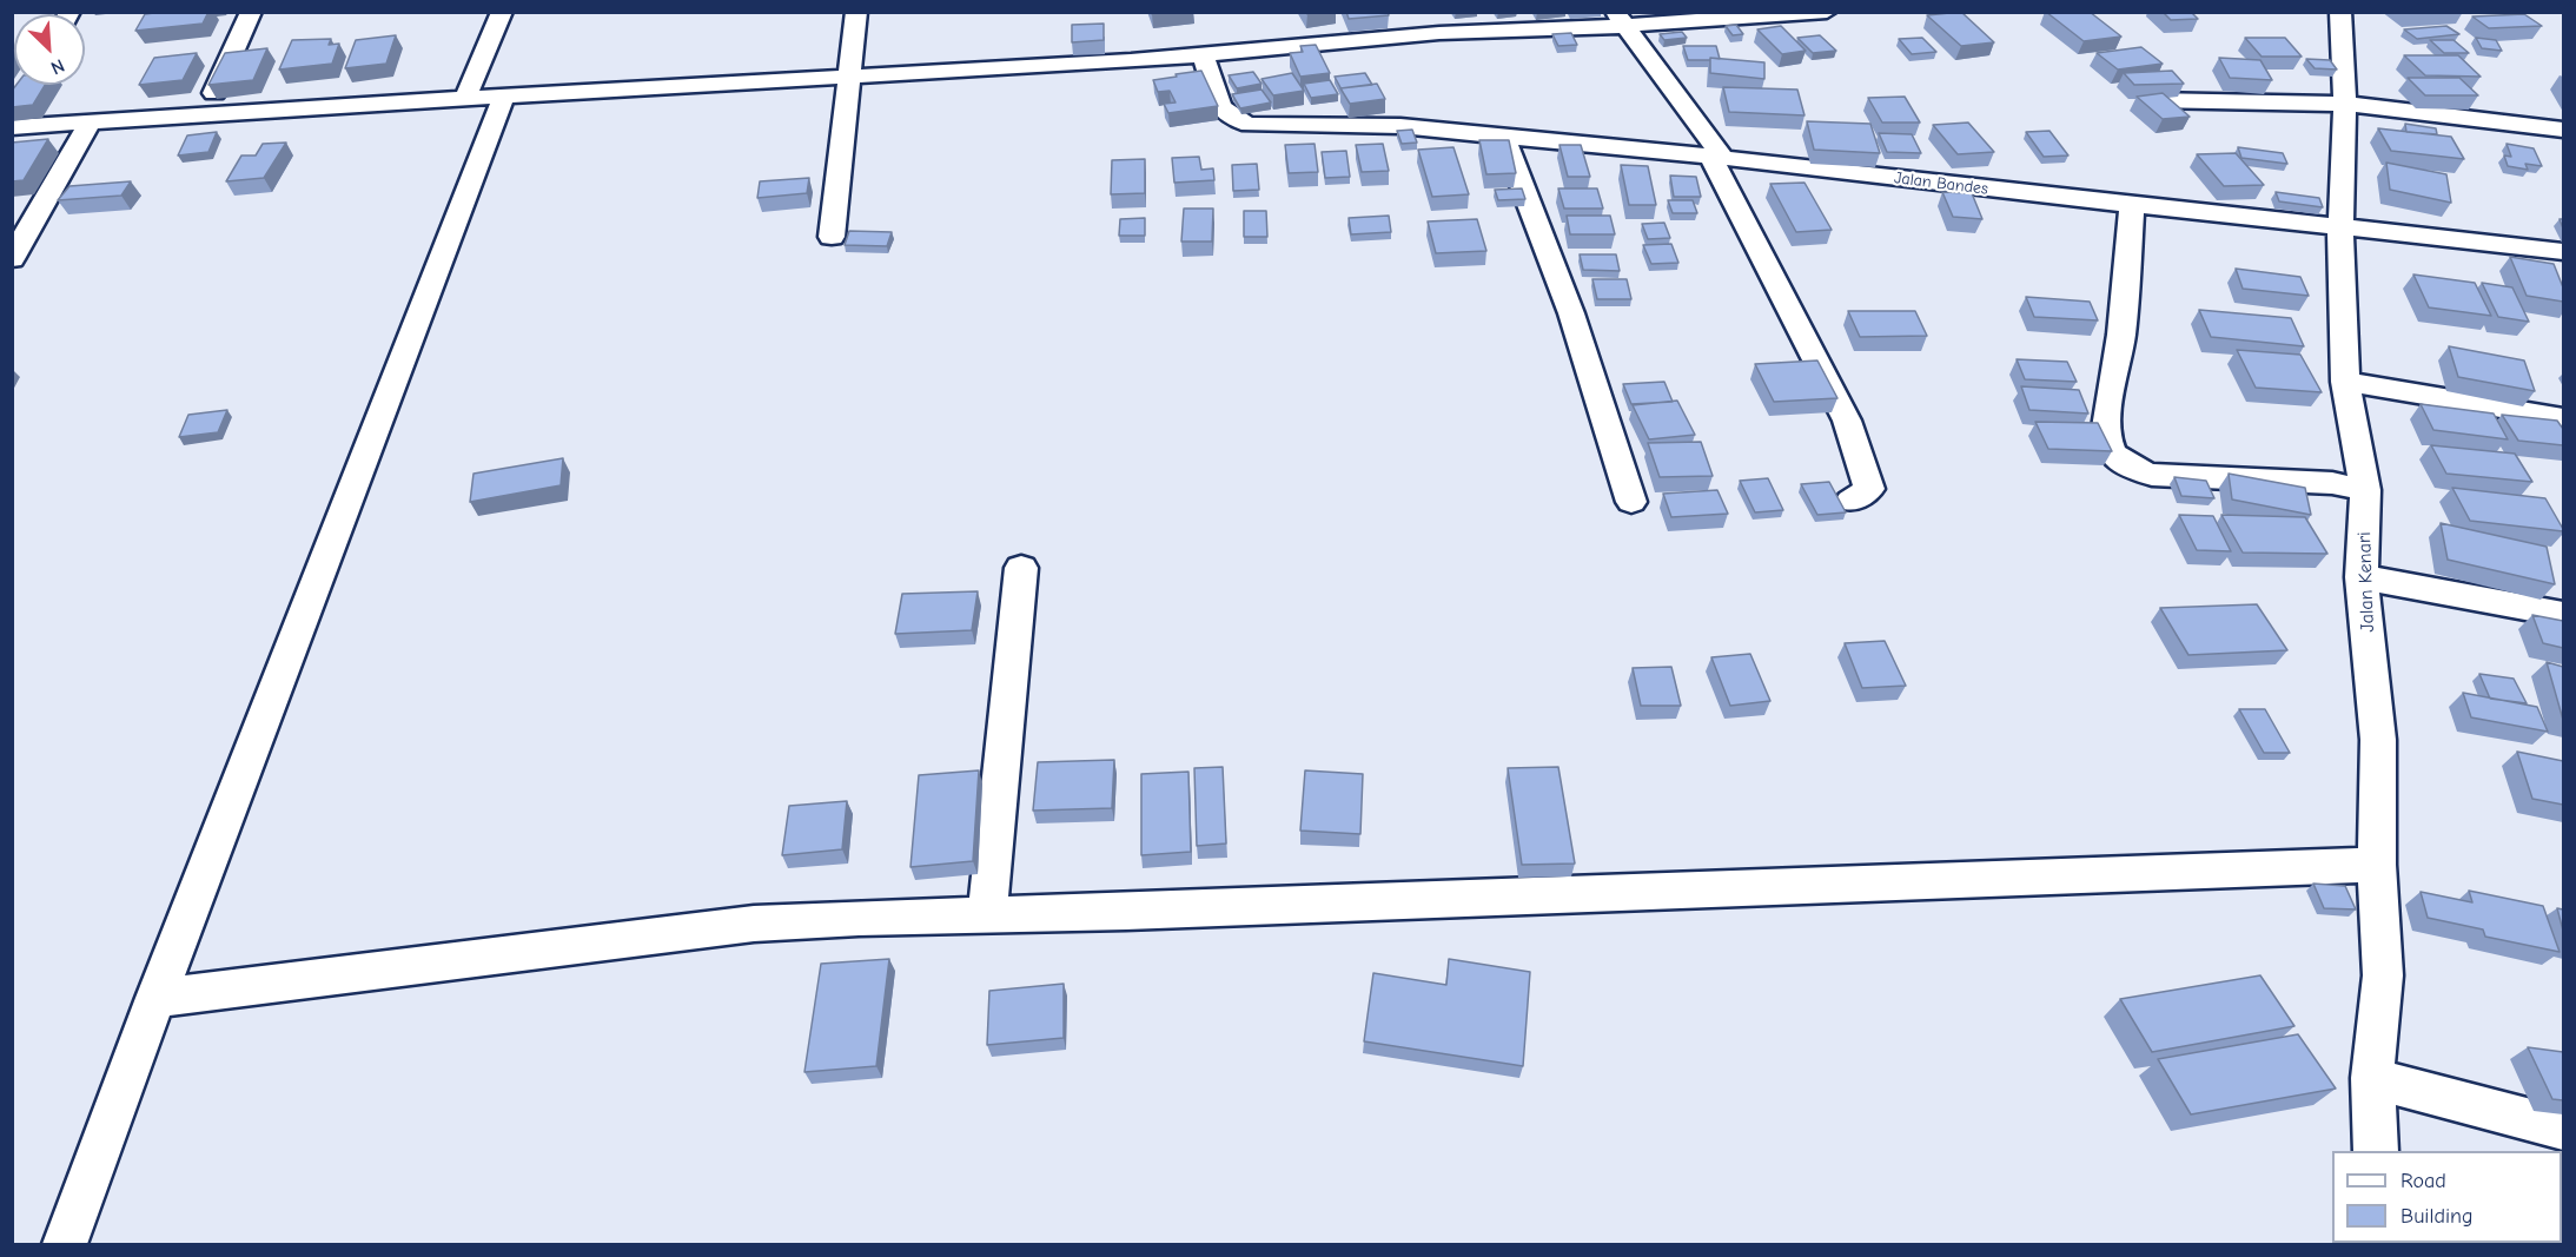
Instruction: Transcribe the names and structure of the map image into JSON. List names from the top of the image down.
{
  "streets": {
    "street": ["Jalan Bandes", "Jalan Kenari"]
  },
  "crossings": [
    ["Jalan Bandes", "Jalan Kenari"]
  ],
  "legend": ["Road", "Building"],
  "north": "bottom right"
}
